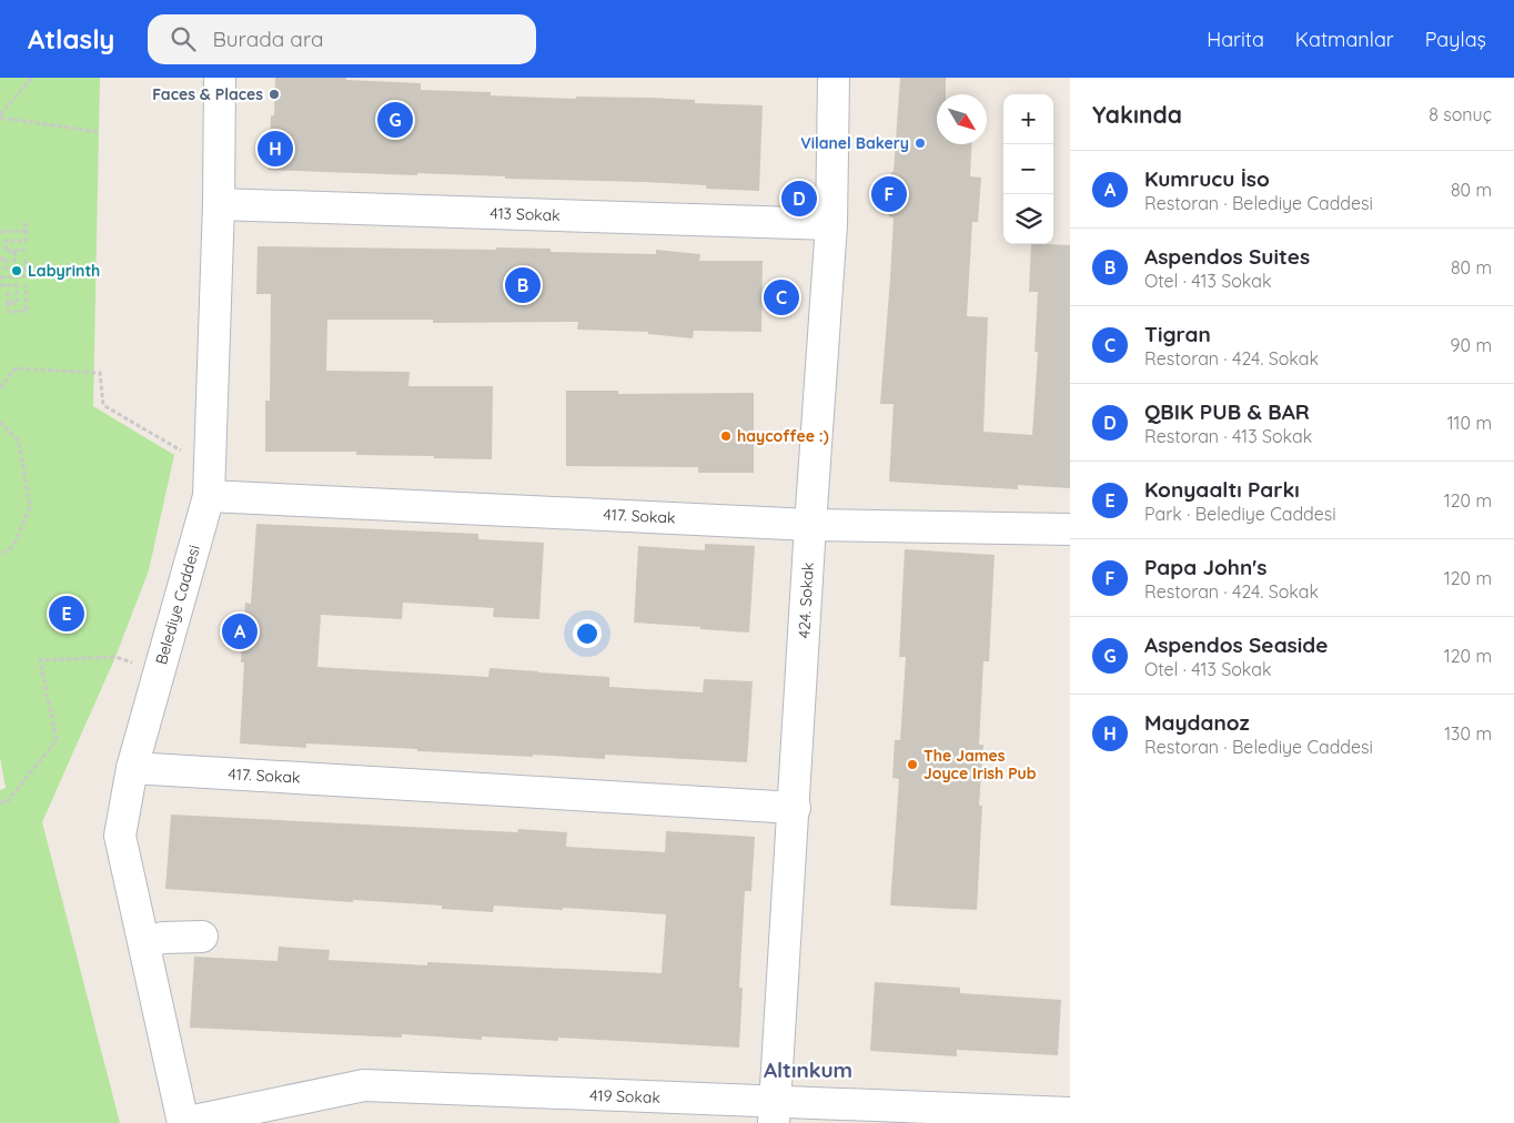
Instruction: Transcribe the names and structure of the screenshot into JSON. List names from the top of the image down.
{
  "streets": {
    "street": [
      "413 Sokak",
      "417. Sokak",
      "424. Sokak",
      "Belediye Caddesi",
      "419 Sokak"
    ]
  },
  "crossings": [
    ["413 Sokak", "424. Sokak"],
    ["413 Sokak", "Belediye Caddesi"],
    ["417. Sokak", "424. Sokak"],
    ["417. Sokak", "Belediye Caddesi"],
    ["424. Sokak", "419 Sokak"],
    ["Belediye Caddesi", "419 Sokak"]
  ],
  "districts": ["Altınkum"],
  "places": [
    "Faces & Places",
    "Vilanel Bakery",
    "Labyrinth",
    "haycoffee :)",
    "The James Joyce Irish Pub"
  ],
  "north": "bottom right",
  "page": {
    "header": "Atlasly",
    "search": "Burada ara",
    "nav": ["Harita", "Katmanlar", "Paylaş"],
    "heading": ["Yakında", "8 sonuç"],
    "map_buttons": ["+", "−"],
    "pins": [
      "G",
      "H",
      "F",
      "D",
      "B",
      "C",
      "E",
      "A"
    ],
    "list": [
      {
        "mark": "A",
        "name": "Kumrucu İso",
        "note": "Restoran · Belediye Caddesi",
        "value": "80 m"
      },
      {
        "mark": "B",
        "name": "Aspendos Suites",
        "note": "Otel · 413 Sokak",
        "value": "80 m"
      },
      {
        "mark": "C",
        "name": "Tigran",
        "note": "Restoran · 424. Sokak",
        "value": "90 m"
      },
      {
        "mark": "D",
        "name": "QBIK PUB & BAR",
        "note": "Restoran · 413 Sokak",
        "value": "110 m"
      },
      {
        "mark": "E",
        "name": "Konyaaltı Parkı",
        "note": "Park · Belediye Caddesi",
        "value": "120 m"
      },
      {
        "mark": "F",
        "name": "Papa John's",
        "note": "Restoran · 424. Sokak",
        "value": "120 m"
      },
      {
        "mark": "G",
        "name": "Aspendos Seaside",
        "note": "Otel · 413 Sokak",
        "value": "120 m"
      },
      {
        "mark": "H",
        "name": "Maydanoz",
        "note": "Restoran · Belediye Caddesi",
        "value": "130 m"
      }
    ]
  }
}
